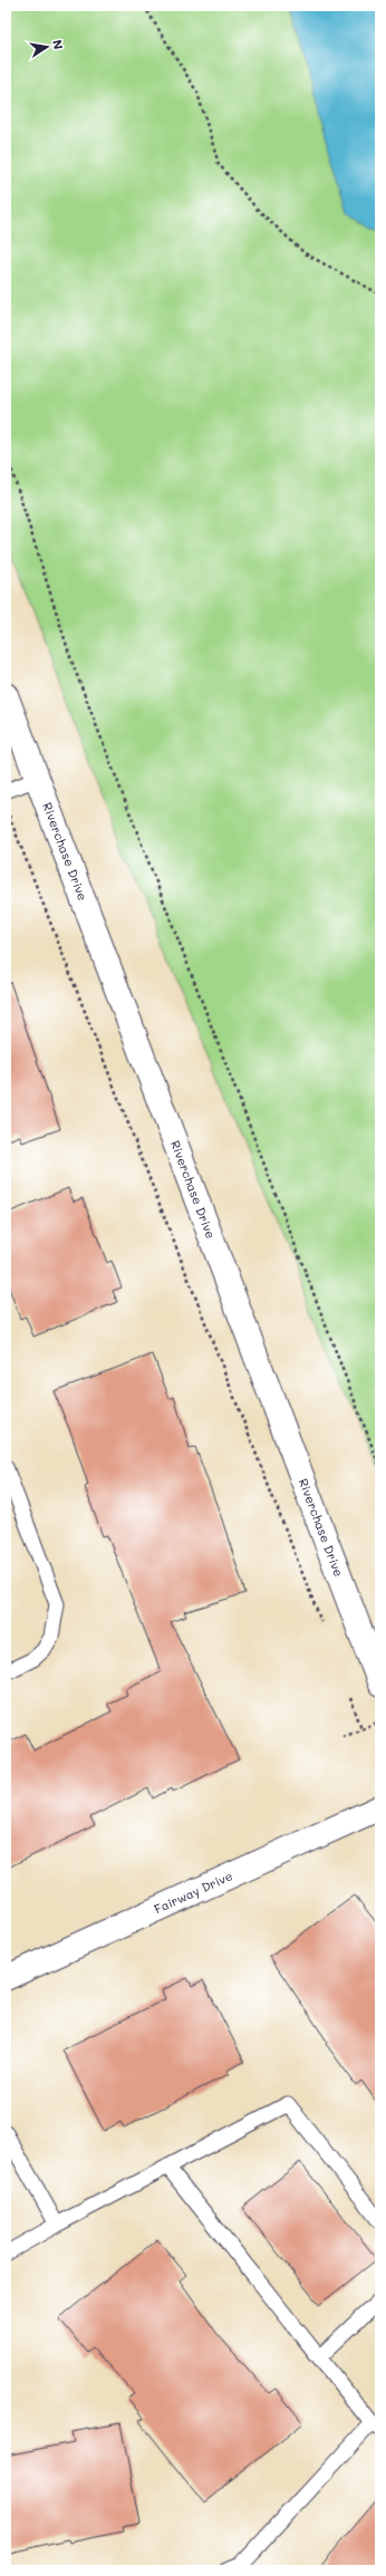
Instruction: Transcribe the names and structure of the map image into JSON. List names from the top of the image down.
{
  "streets": {
    "street": ["Riverchase Drive", "Fairway Drive"]
  },
  "north": "right"
}
